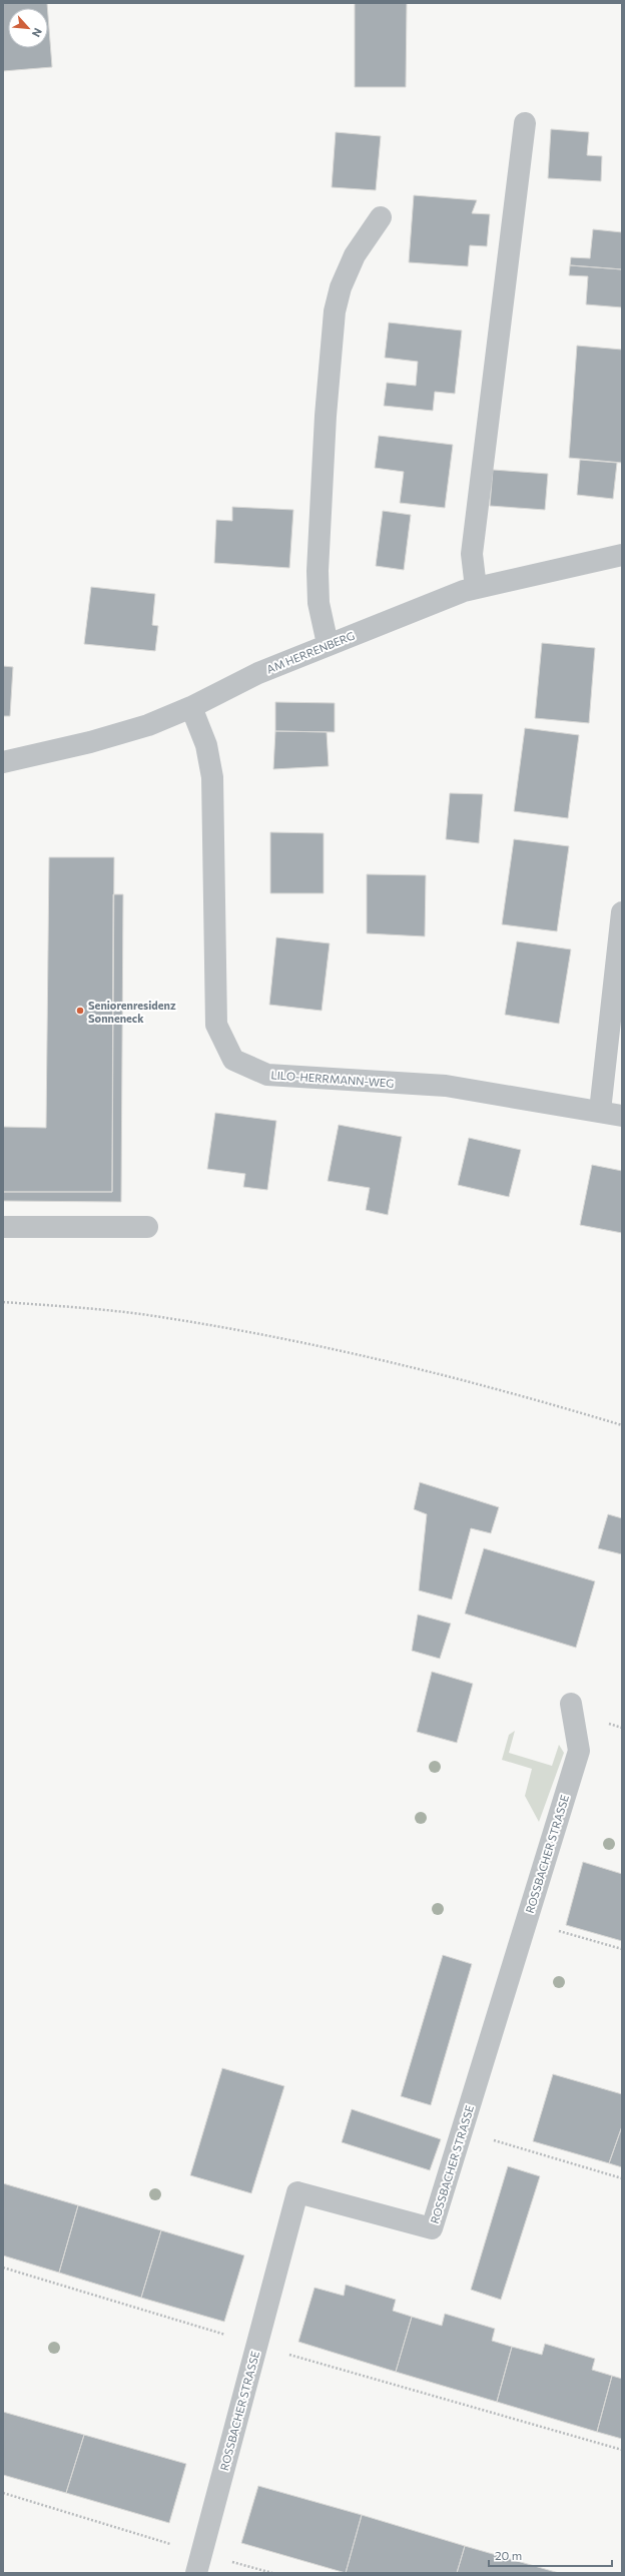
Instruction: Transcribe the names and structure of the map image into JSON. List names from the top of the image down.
{
  "streets": {
    "street": ["AM HERRENBERG", "LILO-HERRMANN-WEG", "ROSSBACHER STRASSE"]
  },
  "crossings": [
    ["AM HERRENBERG", "LILO-HERRMANN-WEG"]
  ],
  "places": ["Seniorenresidenz Sonneneck"],
  "scale_bar": "20 m",
  "north": "bottom right"
}
